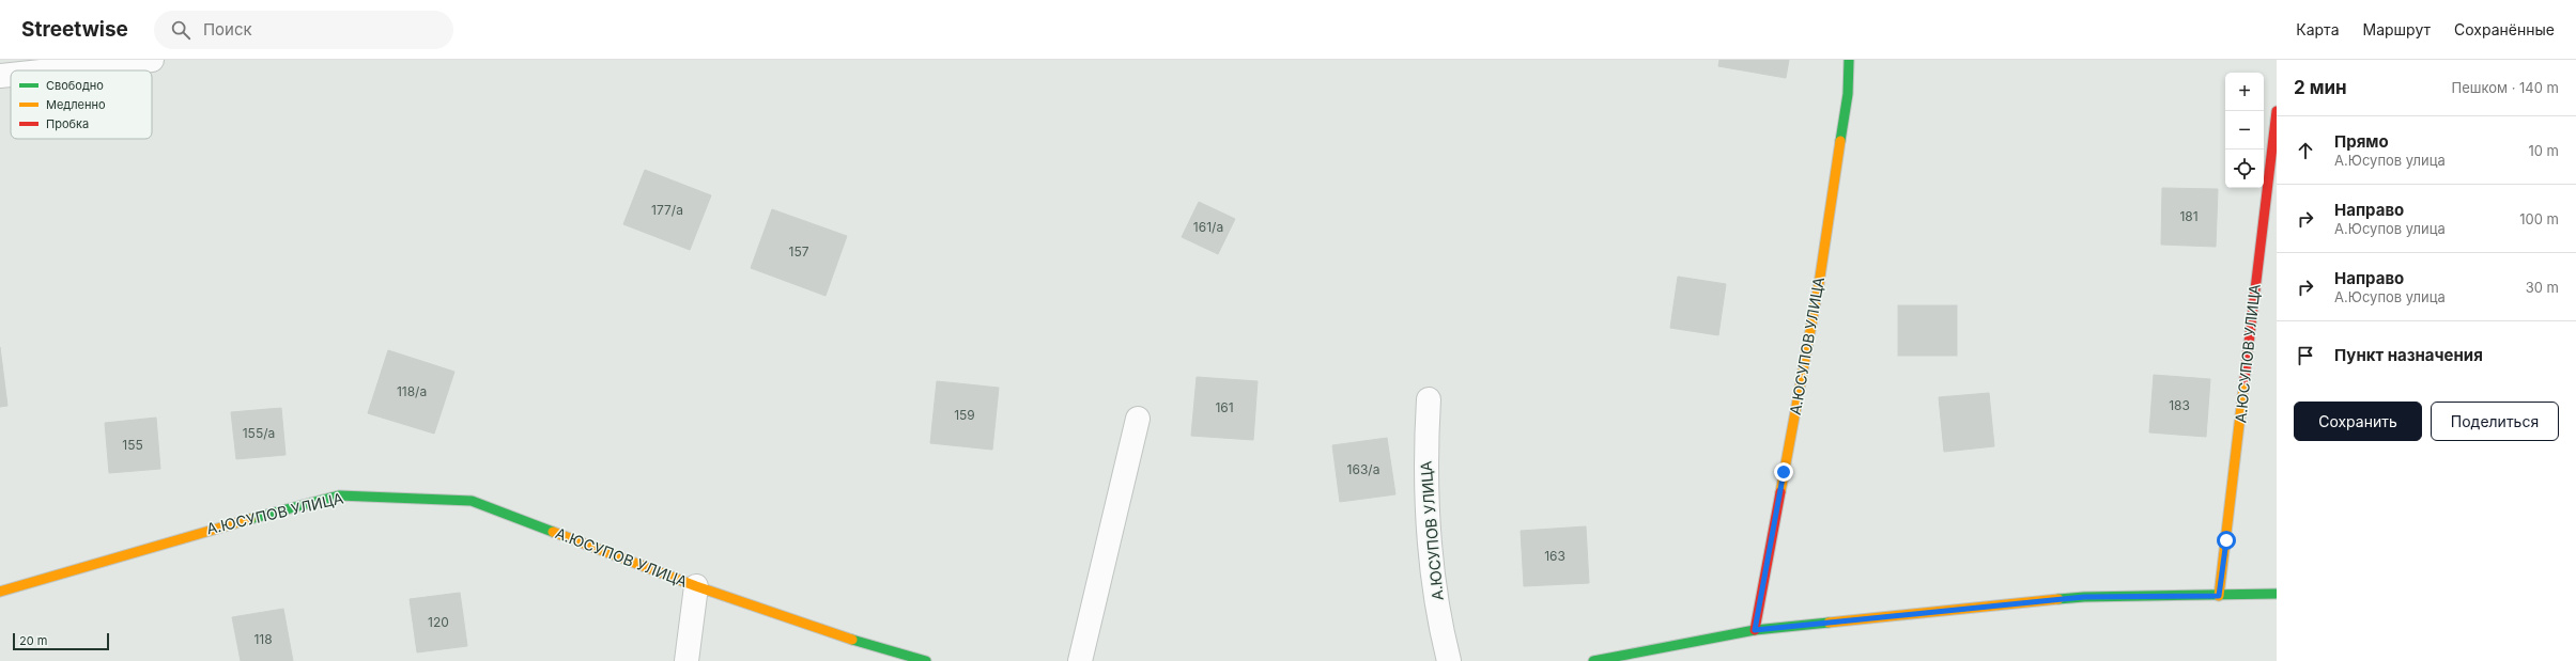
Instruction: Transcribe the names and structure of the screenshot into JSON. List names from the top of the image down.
{
  "streets": {
    "street": ["А.ЮСУПОВ УЛИЦА"]
  },
  "house_numbers": [
    "177/а",
    "181",
    "161/а",
    "157",
    "118/а",
    "183",
    "161",
    "159",
    "155/а",
    "155",
    "163/а",
    "163",
    "120",
    "118"
  ],
  "legend": ["Свободно", "Медленно", "Пробка"],
  "scale_bar": "20 m",
  "page": {
    "header": "Streetwise",
    "search": "Поиск",
    "nav": ["Карта", "Маршрут", "Сохранённые"],
    "heading": ["2 мин", "Пешком · 140 m"],
    "map_buttons": ["+", "−"],
    "list": [
      ["Прямо", "А.Юсупов улица", "10 m"],
      ["Направо", "А.Юсупов улица", "100 m"],
      ["Направо", "А.Юсупов улица", "30 m"],
      "Пункт назначения"
    ],
    "buttons": ["Сохранить", "Поделиться"],
    "scale": "20 m"
  }
}
